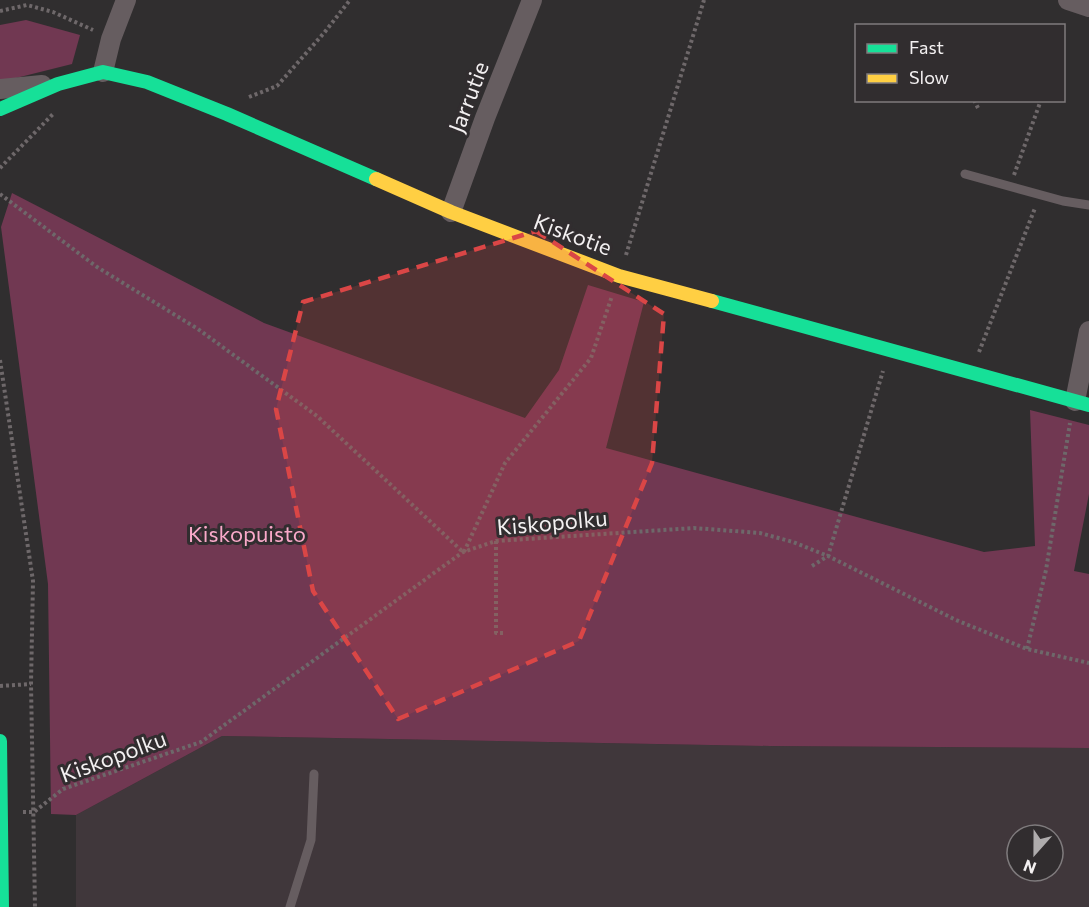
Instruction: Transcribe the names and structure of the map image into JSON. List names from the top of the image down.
{
  "streets": {
    "street": ["Jarrutie", "Kiskotie"],
    "path": ["Kiskopolku"]
  },
  "crossings": [
    ["Jarrutie", "Kiskotie"]
  ],
  "parks": ["Kiskopuisto"],
  "legend": ["Fast", "Slow"],
  "north": "bottom"
}
